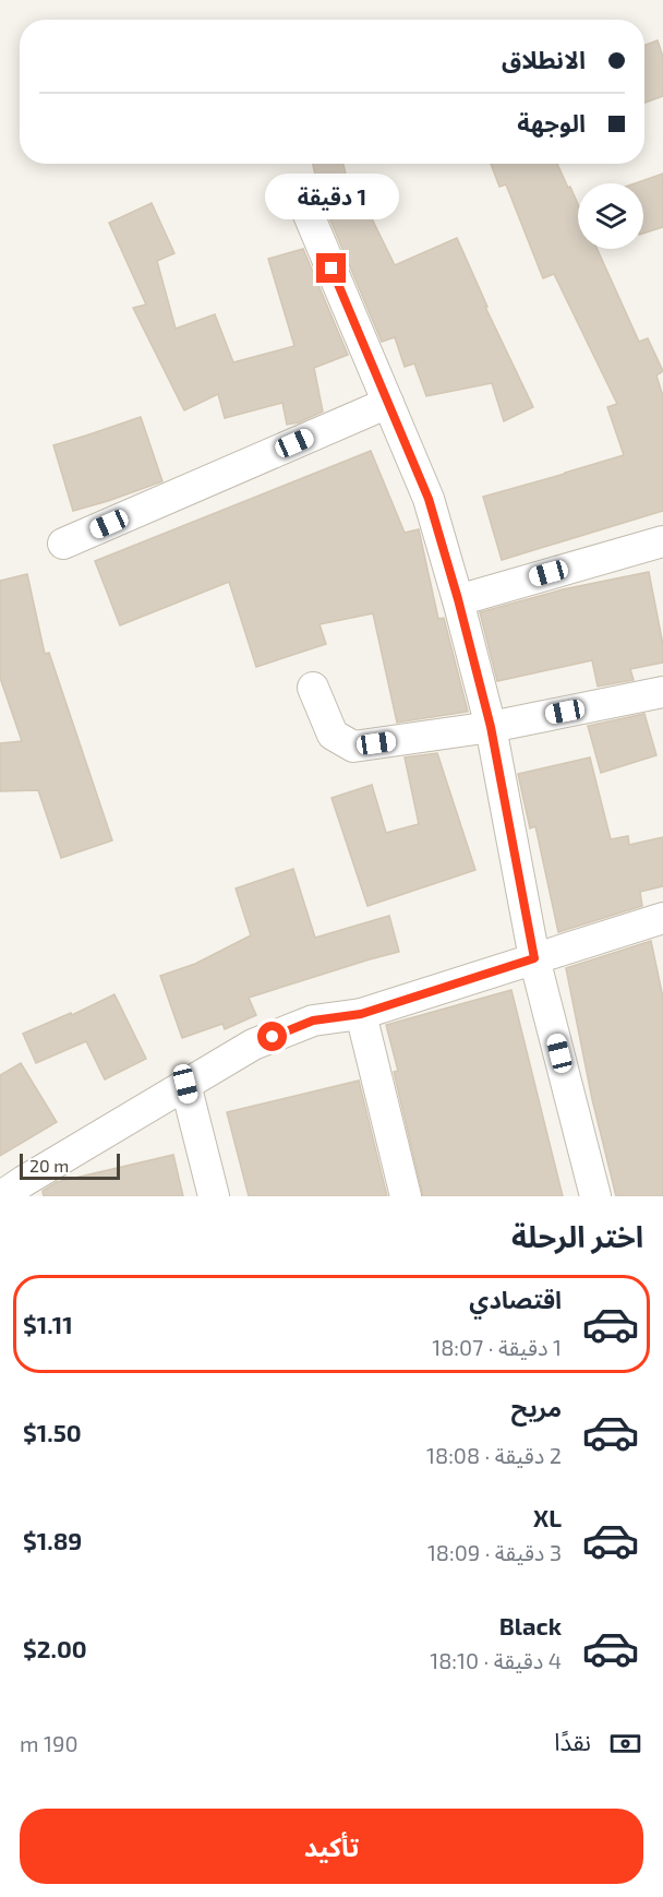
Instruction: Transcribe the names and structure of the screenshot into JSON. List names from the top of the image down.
{
  "scale_bar": "20 m",
  "page": {
    "banner": ["الانطلاق", "الوجهة"],
    "bubble": "1 دقيقة",
    "scale": "20 m",
    "heading": "اختر الرحلة",
    "list": [
      {
        "name": "اقتصادي",
        "note": "1 دقيقة · 18:07",
        "value": "$1.11"
      },
      {
        "name": "مريح",
        "note": "2 دقيقة · 18:08",
        "value": "$1.50"
      },
      {
        "name": "XL",
        "note": "3 دقيقة · 18:09",
        "value": "$1.89"
      },
      {
        "name": "Black",
        "note": "4 دقيقة · 18:10",
        "value": "$2.00"
      }
    ],
    "pay": ["نقدًا", "190 m"],
    "buttons": "تأكيد"
  }
}
